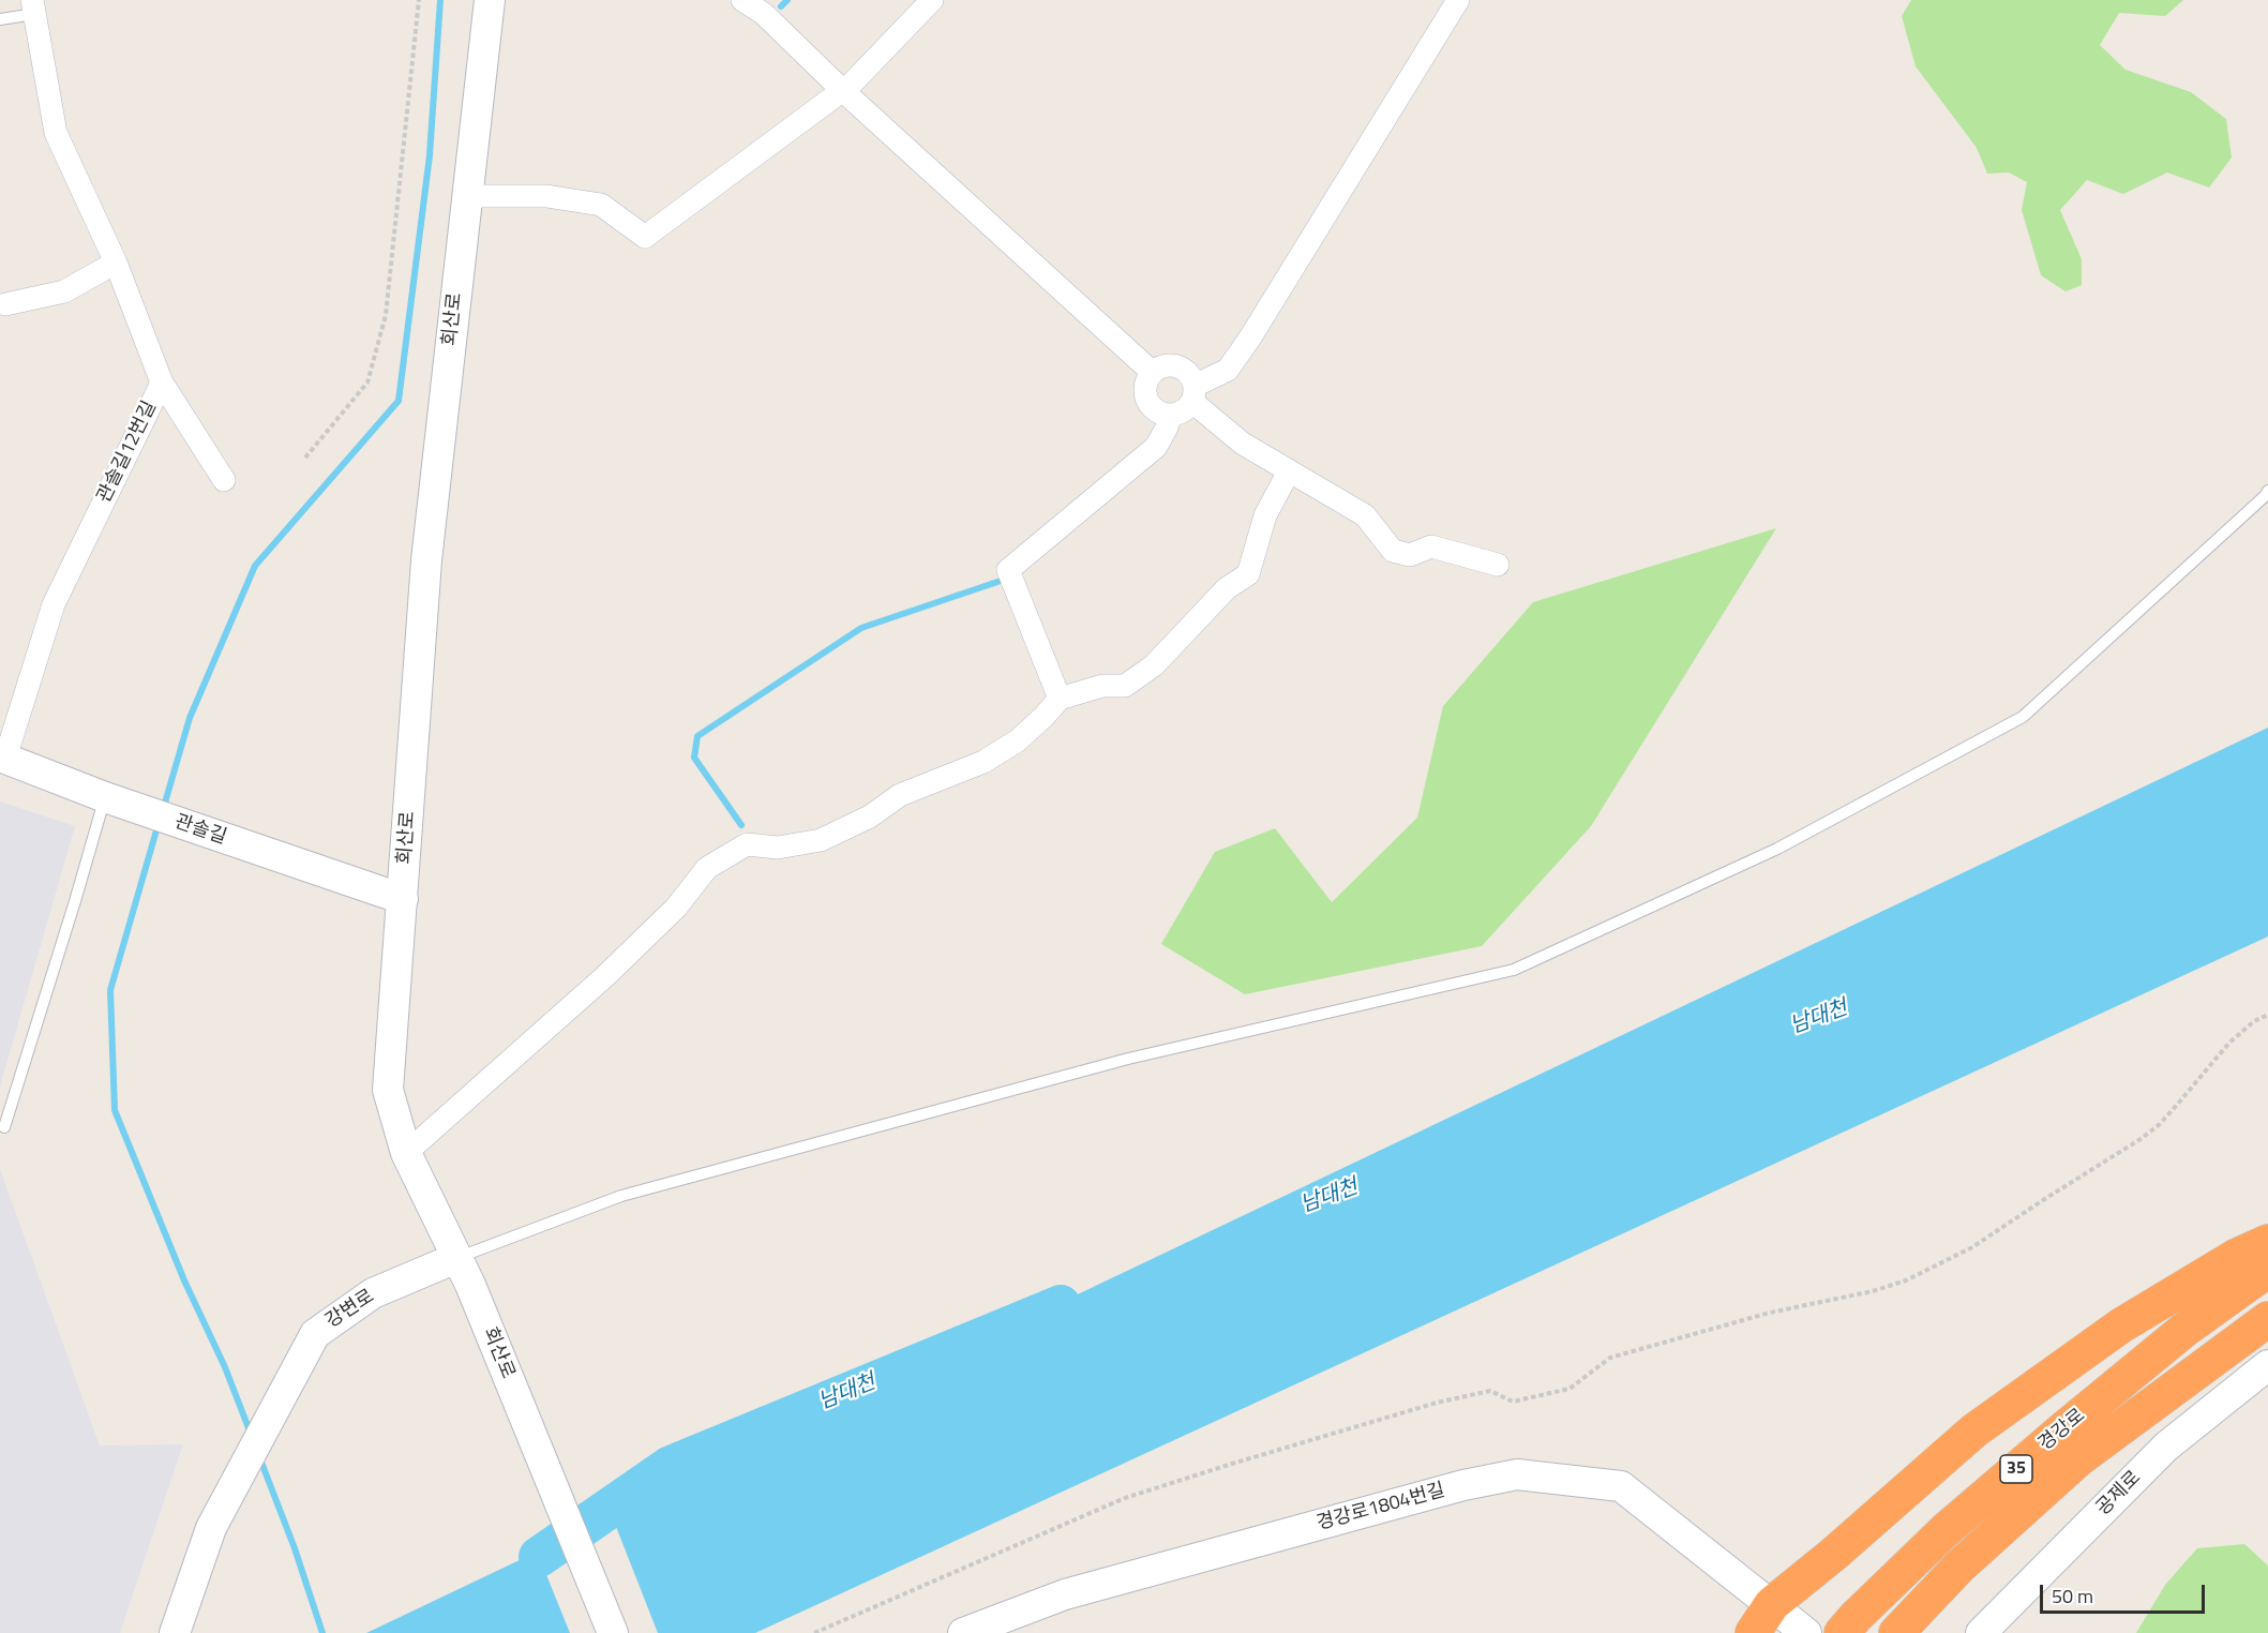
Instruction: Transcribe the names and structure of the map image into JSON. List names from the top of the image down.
{
  "streets": {
    "highway": ["경강로", "35"],
    "street": [
      "회산로",
      "관솔길12번길",
      "관솔길",
      "강변로",
      "공제로",
      "경강로1804번길"
    ]
  },
  "crossings": [
    ["회산로", "관솔길"],
    ["회산로", "강변로"],
    ["관솔길12번길", "관솔길"]
  ],
  "water": ["남대천"],
  "scale_bar": "50 m"
}
